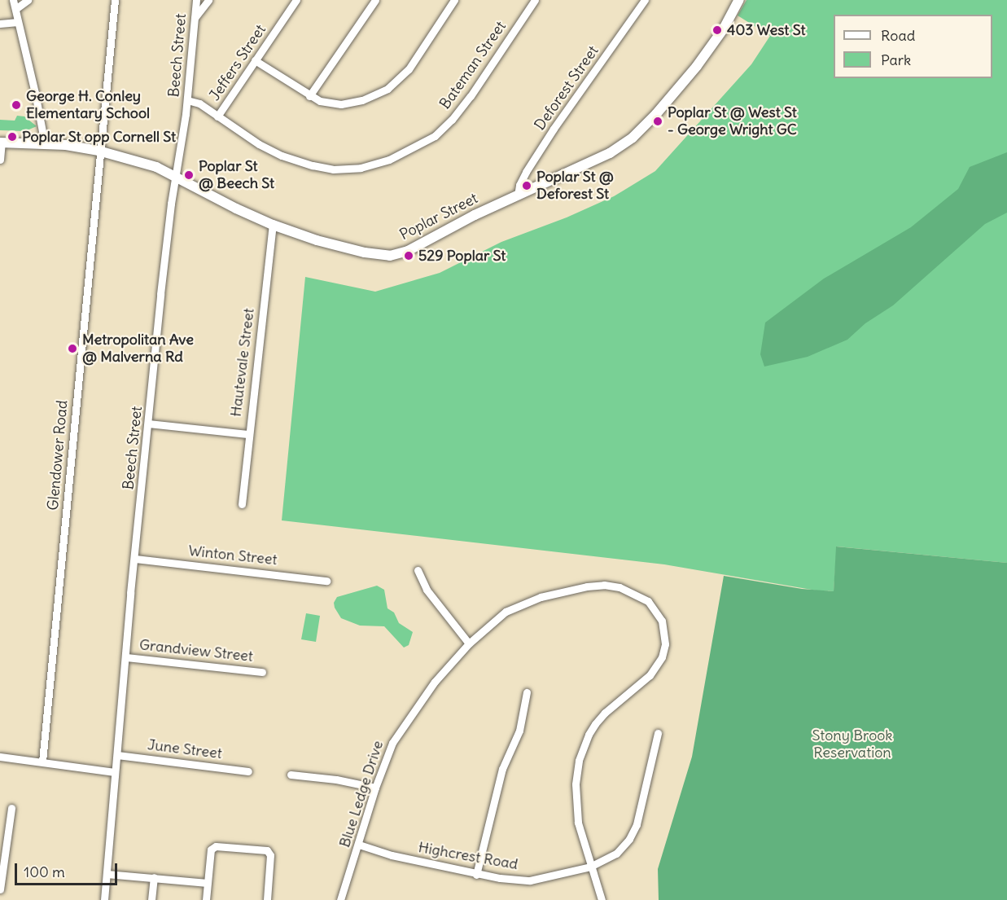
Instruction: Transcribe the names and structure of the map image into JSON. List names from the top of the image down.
{
  "streets": {
    "street": [
      "Beech Street",
      "Jeffers Street",
      "Bateman Street",
      "Deforest Street",
      "Poplar Street",
      "Hautevale Street",
      "Glendower Road",
      "Winton Street",
      "Grandview Street",
      "June Street",
      "Blue Ledge Drive",
      "Highcrest Road"
    ]
  },
  "crossings": [
    ["Beech Street", "Bateman Street"],
    ["Beech Street", "Poplar Street"],
    ["Beech Street", "Winton Street"],
    ["Beech Street", "Grandview Street"],
    ["Beech Street", "June Street"],
    ["Jeffers Street", "Bateman Street"],
    ["Deforest Street", "Poplar Street"],
    ["Poplar Street", "Hautevale Street"],
    ["Poplar Street", "Glendower Road"],
    ["Blue Ledge Drive", "Highcrest Road"]
  ],
  "parks": ["Stony Brook Reservation"],
  "places": [
    "403 West St",
    "George H. Conley Elementary School",
    "Poplar St @ West St - George Wright GC",
    "Poplar St opp Cornell St",
    "Poplar St @ Beech St",
    "Poplar St @ Deforest St",
    "529 Poplar St",
    "Metropolitan Ave @ Malverna Rd"
  ],
  "legend": ["Road", "Park"],
  "scale_bar": "100 m"
}
